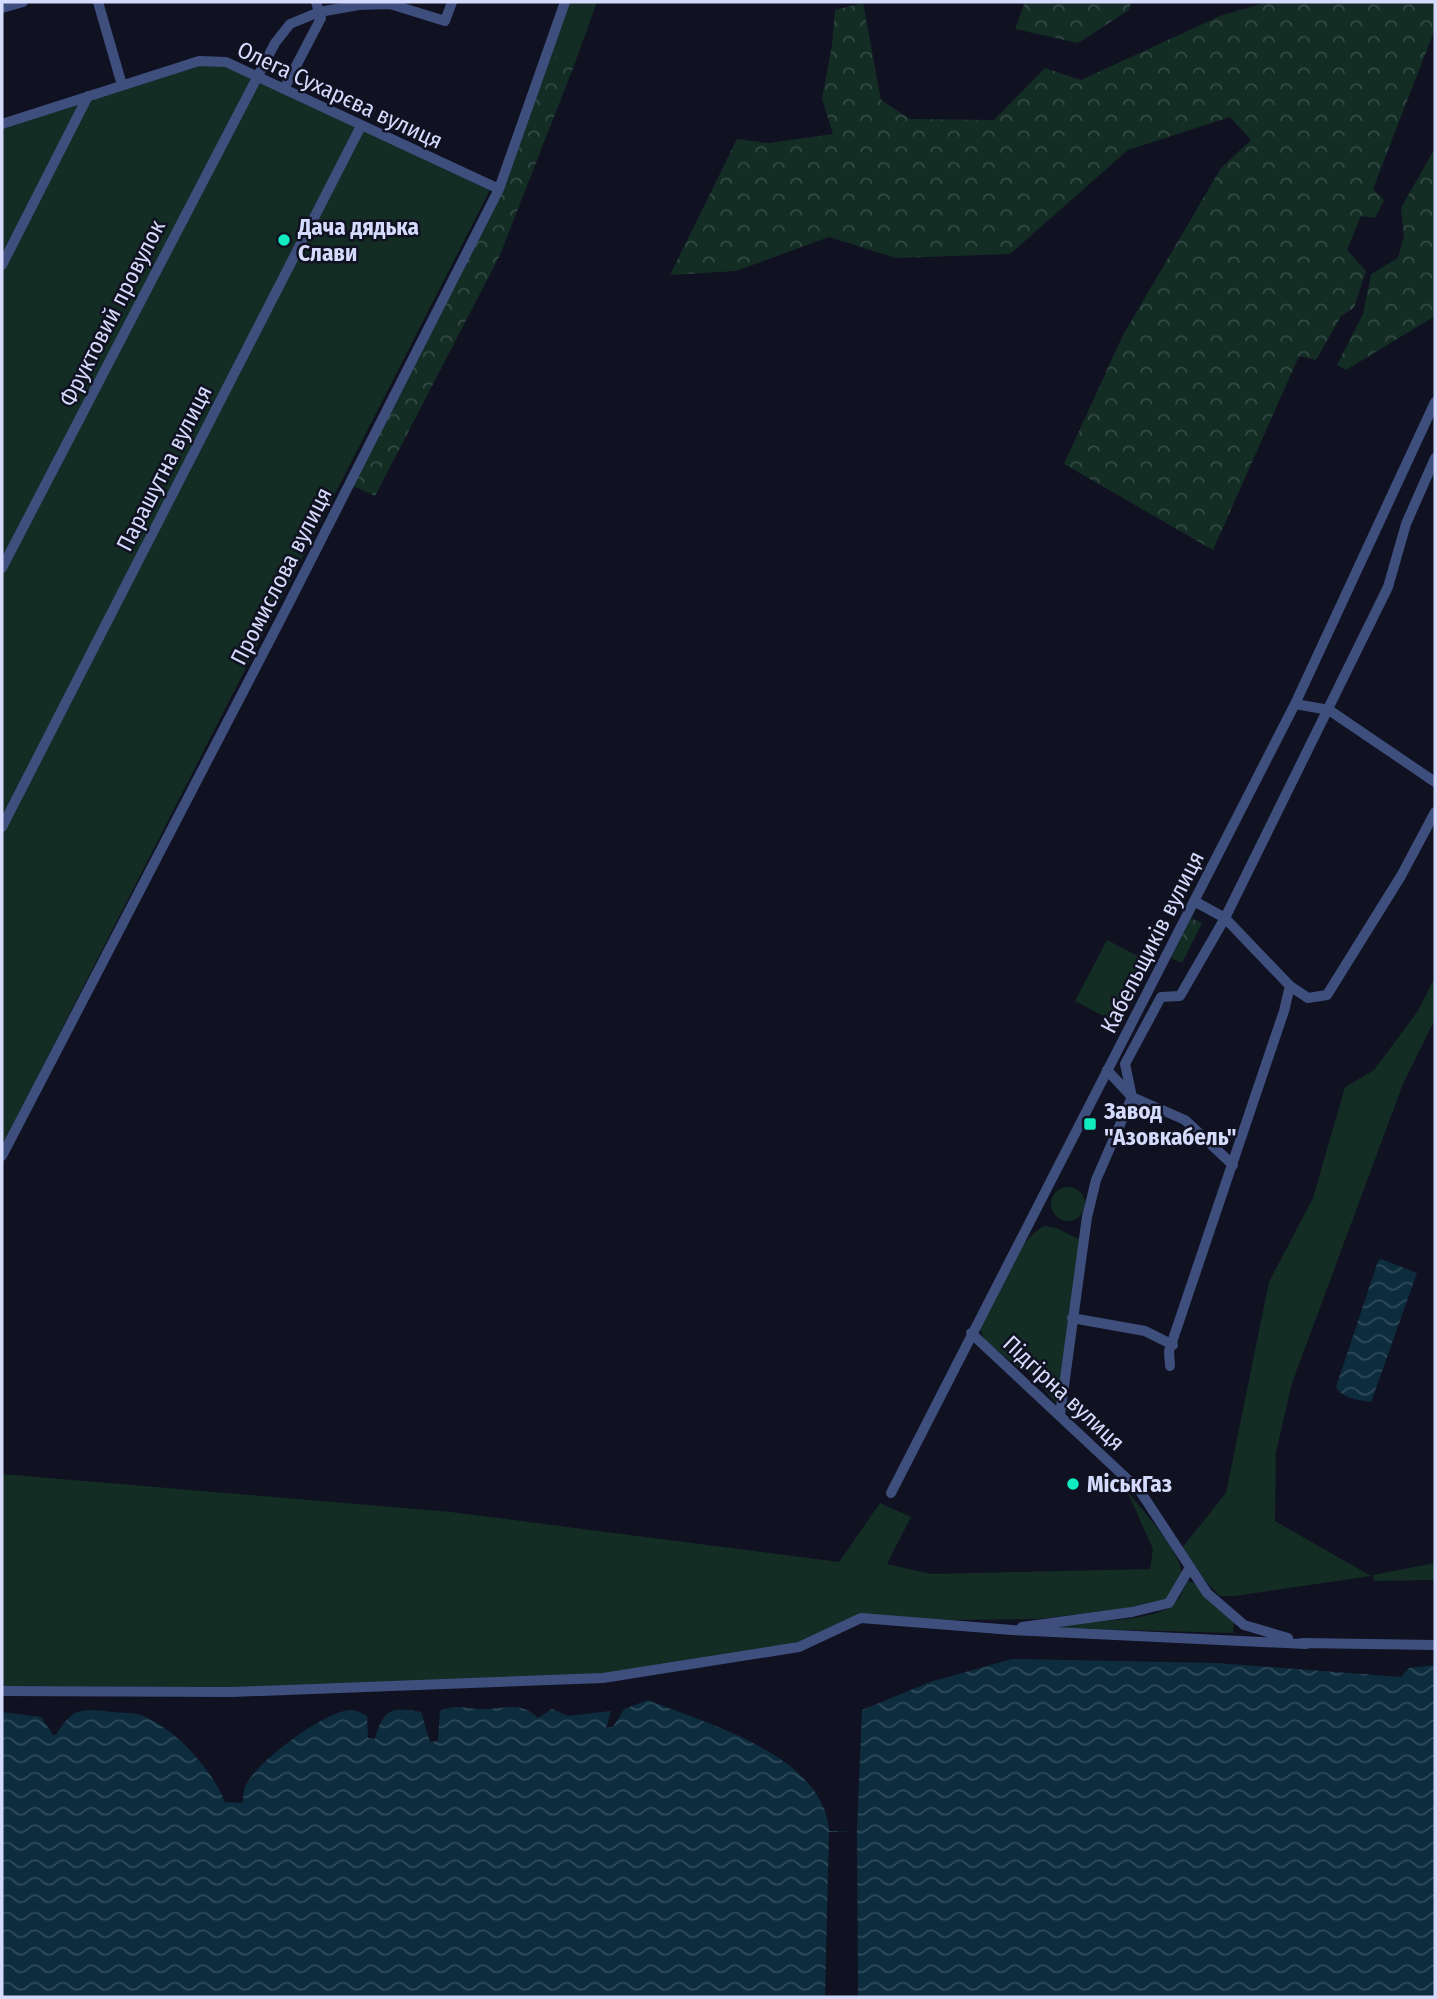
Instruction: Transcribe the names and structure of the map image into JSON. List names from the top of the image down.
{
  "streets": {
    "street": [
      "Олега Сухарєва вулиця",
      "Фруктовий провулок",
      "Парашутна вулиця",
      "Промислова вулиця",
      "Кабельщиків вулиця",
      "Підгірна вулиця"
    ]
  },
  "crossings": [
    ["Олега Сухарєва вулиця", "Фруктовий провулок"],
    ["Олега Сухарєва вулиця", "Парашутна вулиця"],
    ["Олега Сухарєва вулиця", "Промислова вулиця"],
    ["Кабельщиків вулиця", "Підгірна вулиця"]
  ],
  "places": {
    "other": ["Дача дядька Слави", "МіськГаз"],
    "transit": ["Завод \"Азовкабель\""]
  }
}
